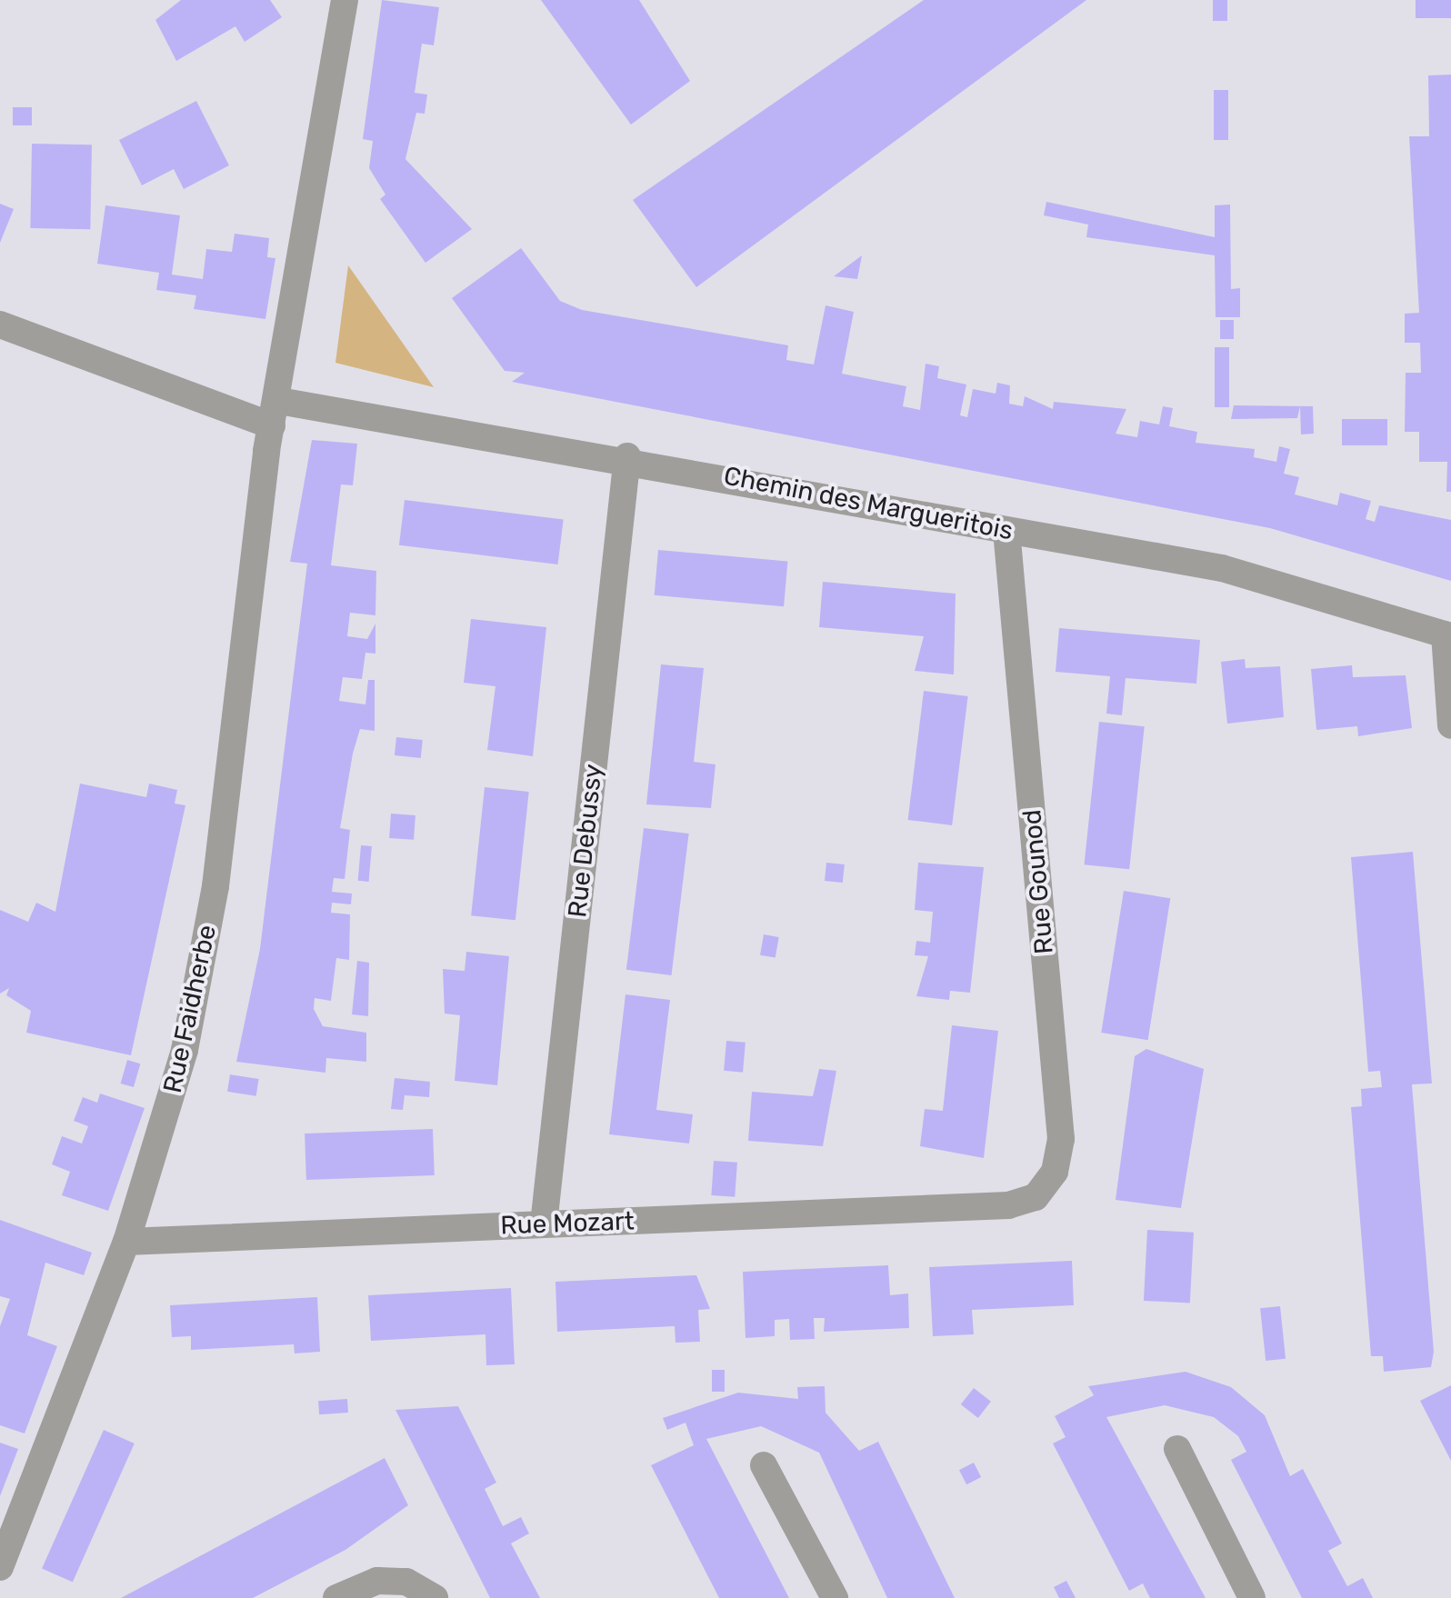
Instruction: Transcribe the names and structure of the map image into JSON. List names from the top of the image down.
{
  "streets": {
    "street": [
      "Chemin des Margueritois",
      "Rue Debussy",
      "Rue Gounod",
      "Rue Faidherbe",
      "Rue Mozart"
    ]
  },
  "crossings": [
    ["Chemin des Margueritois", "Rue Debussy"],
    ["Chemin des Margueritois", "Rue Gounod"],
    ["Chemin des Margueritois", "Rue Faidherbe"],
    ["Rue Debussy", "Rue Mozart"],
    ["Rue Gounod", "Rue Mozart"],
    ["Rue Faidherbe", "Rue Mozart"]
  ]
}
